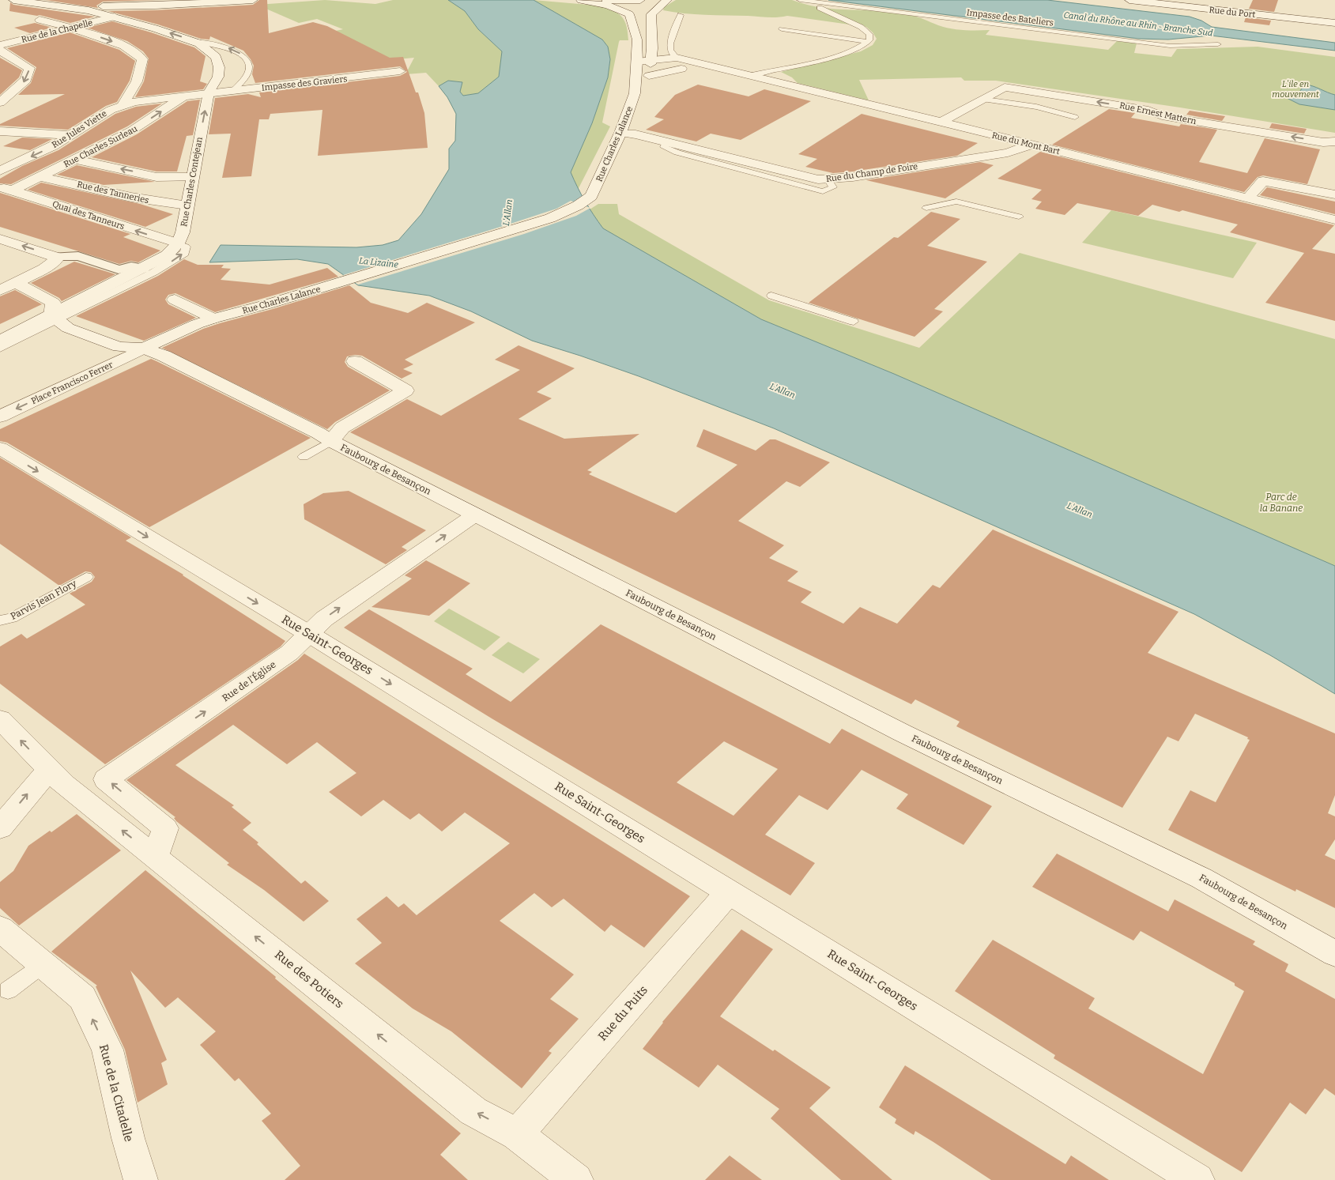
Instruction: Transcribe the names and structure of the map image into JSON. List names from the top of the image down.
{
  "streets": {
    "street": [
      "Rue du Port",
      "Rue de la Chapelle",
      "Impasse des Graviers",
      "Rue Ernest Mattern",
      "Rue Jules Viette",
      "Rue du Mont Bart",
      "Rue Charles Lalance",
      "Rue Charles Surleau",
      "Rue du Champ de Foire",
      "Rue Charles Contejean",
      "Rue des Tanneries",
      "Quai des Tanneurs",
      "Place Francisco Ferrer",
      "Faubourg de Besançon",
      "Rue Saint-Georges",
      "Rue de l'Église",
      "Rue des Potiers",
      "Rue du Puits",
      "Rue de la Citadelle"
    ],
    "lane": ["Impasse des Bateliers", "Parvis Jean Flory"]
  },
  "crossings": [
    ["Rue de la Chapelle", "Rue Charles Contejean"],
    ["Impasse des Graviers", "Rue Jules Viette"],
    ["Impasse des Graviers", "Rue Charles Contejean"],
    ["Rue Ernest Mattern", "Rue du Mont Bart"],
    ["Rue Jules Viette", "Rue Charles Surleau"],
    ["Rue Jules Viette", "Rue Charles Contejean"],
    ["Rue du Mont Bart", "Rue Charles Lalance"],
    ["Rue du Mont Bart", "Rue du Champ de Foire"],
    ["Rue Charles Lalance", "Rue du Champ de Foire"],
    ["Rue Charles Lalance", "Place Francisco Ferrer"],
    ["Rue Charles Lalance", "Faubourg de Besançon"],
    ["Rue Charles Surleau", "Rue des Tanneries"],
    ["Rue Charles Surleau", "Quai des Tanneurs"],
    ["Rue Charles Contejean", "Rue des Tanneries"],
    ["Rue Charles Contejean", "Quai des Tanneurs"],
    ["Rue Charles Contejean", "Faubourg de Besançon"],
    ["Place Francisco Ferrer", "Faubourg de Besançon"],
    ["Faubourg de Besançon", "Rue de l'Église"],
    ["Rue Saint-Georges", "Rue de l'Église"],
    ["Rue Saint-Georges", "Rue du Puits"],
    ["Rue de l'Église", "Rue des Potiers"],
    ["Rue des Potiers", "Rue du Puits"]
  ],
  "one_way": [
    "Rue Ernest Mattern",
    "Rue Saint-Georges",
    "Rue de l'Église",
    "Rue des Potiers",
    "Rue de la Citadelle"
  ],
  "water": ["Canal du Rhône au Rhin - Branche Sud", "L'Allan", "La Lizaine"],
  "parks": ["L'ile en mouvement", "Parc de la Banane"]
}
